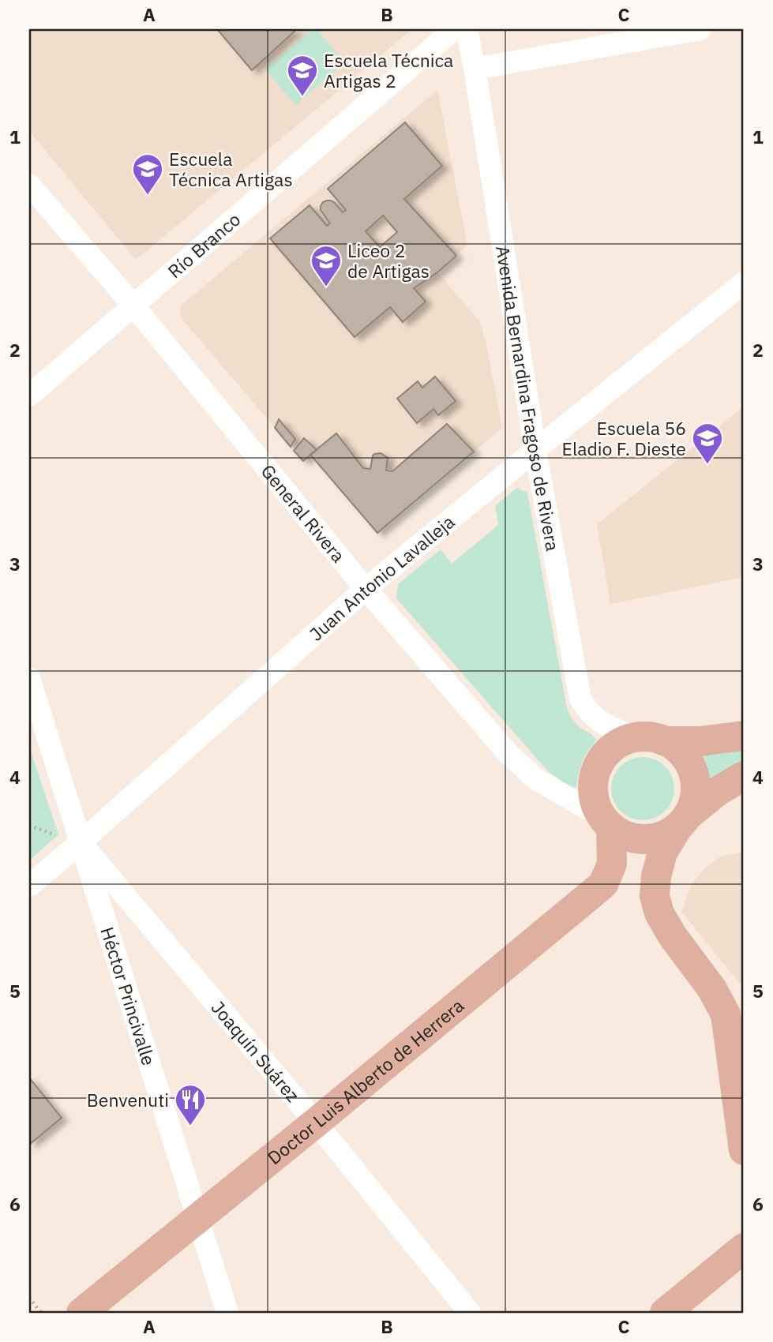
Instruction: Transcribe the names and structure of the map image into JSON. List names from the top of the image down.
{
  "streets": {
    "main road": ["Doctor Luis Alberto de Herrera"],
    "street": [
      "Río Branco",
      "Avenida Bernardina Fragoso de Rivera",
      "General Rivera",
      "Juan Antonio Lavalleja",
      "Héctor Princivalle",
      "Joaquín Suárez"
    ]
  },
  "crossings": [
    ["Río Branco", "General Rivera"],
    ["Avenida Bernardina Fragoso de Rivera", "General Rivera"],
    ["Avenida Bernardina Fragoso de Rivera", "Juan Antonio Lavalleja"],
    ["Avenida Bernardina Fragoso de Rivera", "Doctor Luis Alberto de Herrera"],
    ["General Rivera", "Juan Antonio Lavalleja"],
    ["General Rivera", "Doctor Luis Alberto de Herrera"],
    ["Juan Antonio Lavalleja", "Héctor Princivalle"],
    ["Juan Antonio Lavalleja", "Joaquín Suárez"],
    ["Héctor Princivalle", "Joaquín Suárez"],
    ["Héctor Princivalle", "Doctor Luis Alberto de Herrera"],
    ["Joaquín Suárez", "Doctor Luis Alberto de Herrera"]
  ],
  "places": {
    "school or university": [
      "Escuela Técnica Artigas 2",
      "Escuela Técnica Artigas",
      "Liceo 2 de Artigas",
      "Escuela 56 Eladio F. Dieste"
    ],
    "restaurant": ["Benvenuti"]
  },
  "grid": {
    "columns": ["A", "B", "C"],
    "rows": [
      "1",
      "2",
      "3",
      "4",
      "5",
      "6"
    ]
  }
}
